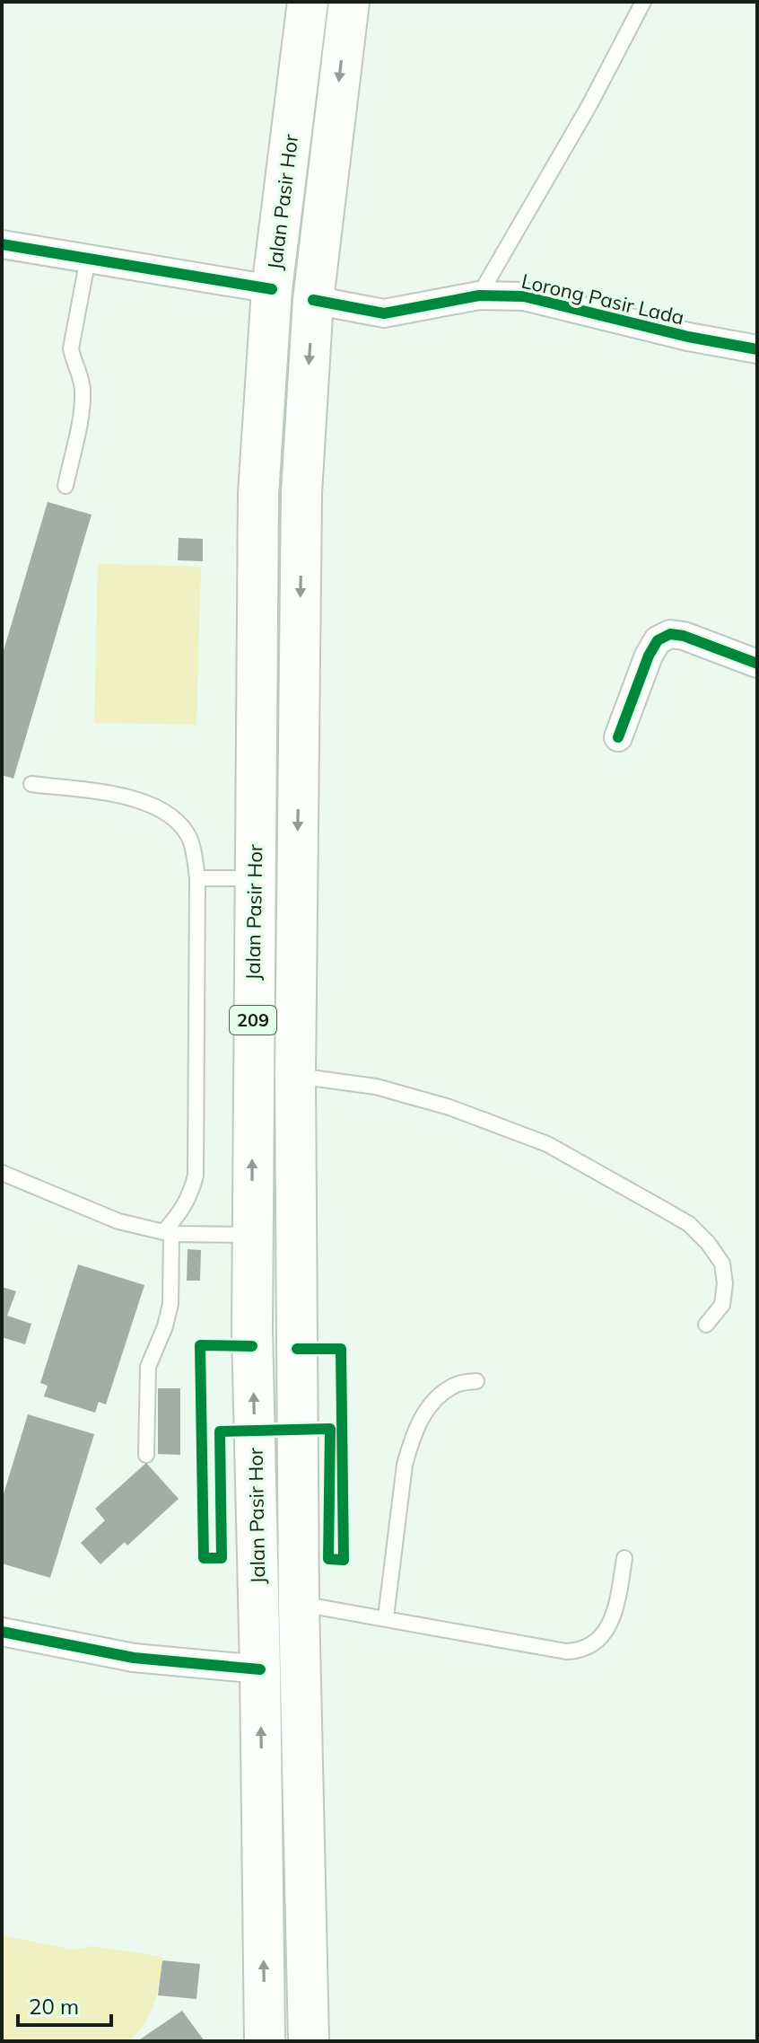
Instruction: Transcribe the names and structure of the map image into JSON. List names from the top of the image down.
{
  "streets": {
    "main road": ["Jalan Pasir Hor", "209"],
    "street": ["Lorong Pasir Lada"]
  },
  "crossings": [
    ["Jalan Pasir Hor", "Lorong Pasir Lada"]
  ],
  "scale_bar": "20 m"
}
